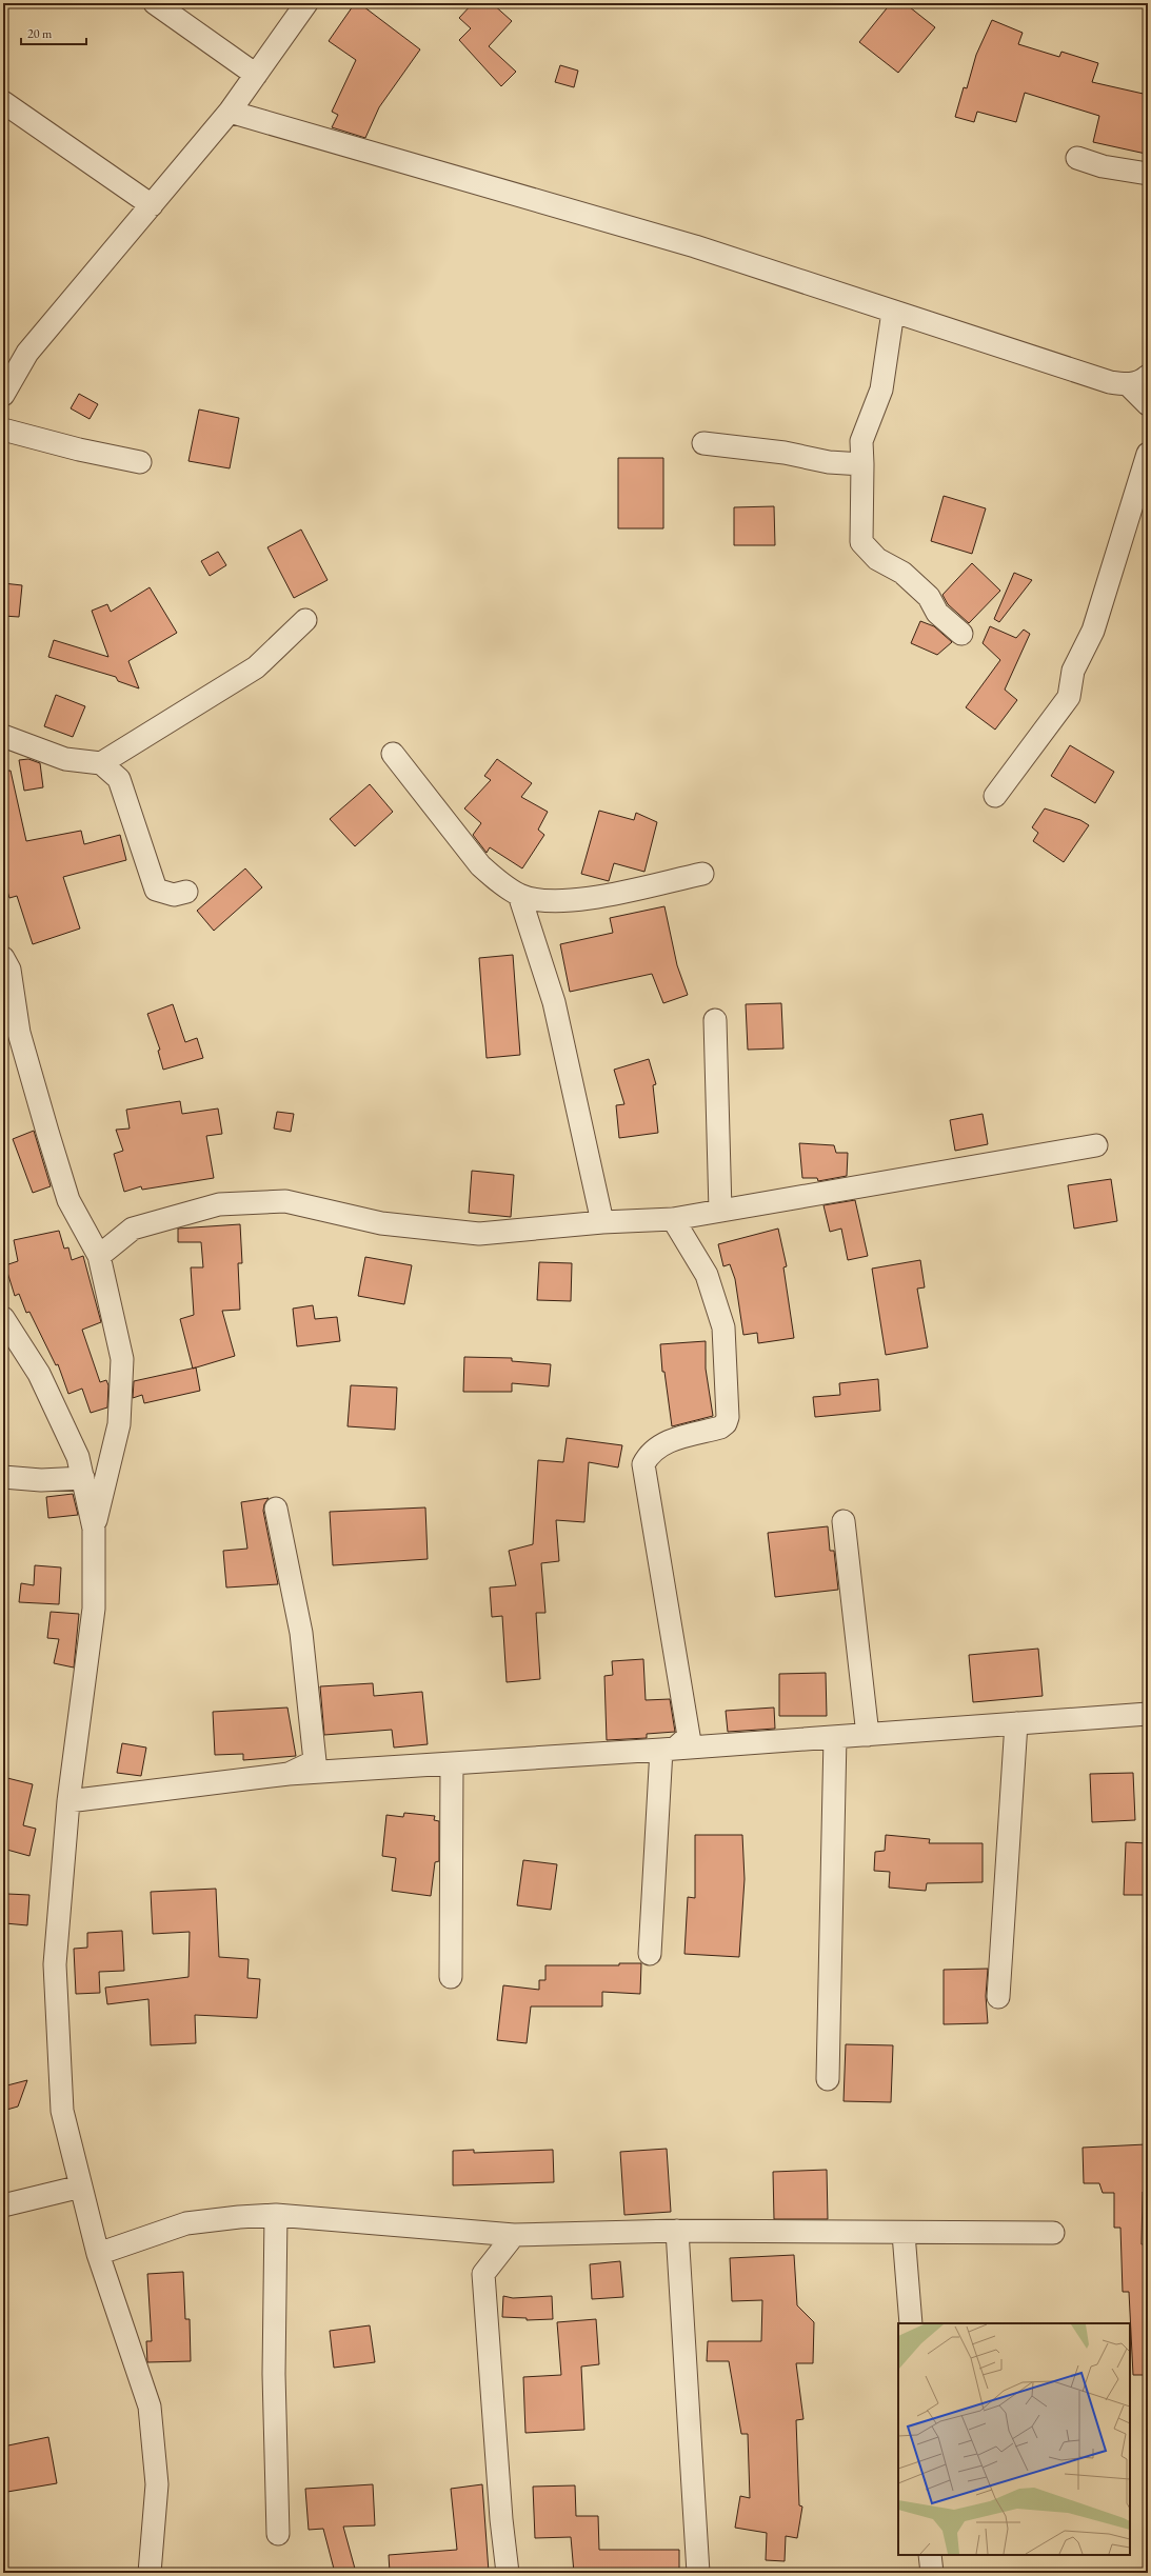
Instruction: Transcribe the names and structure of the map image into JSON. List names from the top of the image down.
{
  "scale_bar": "20 m"
}
